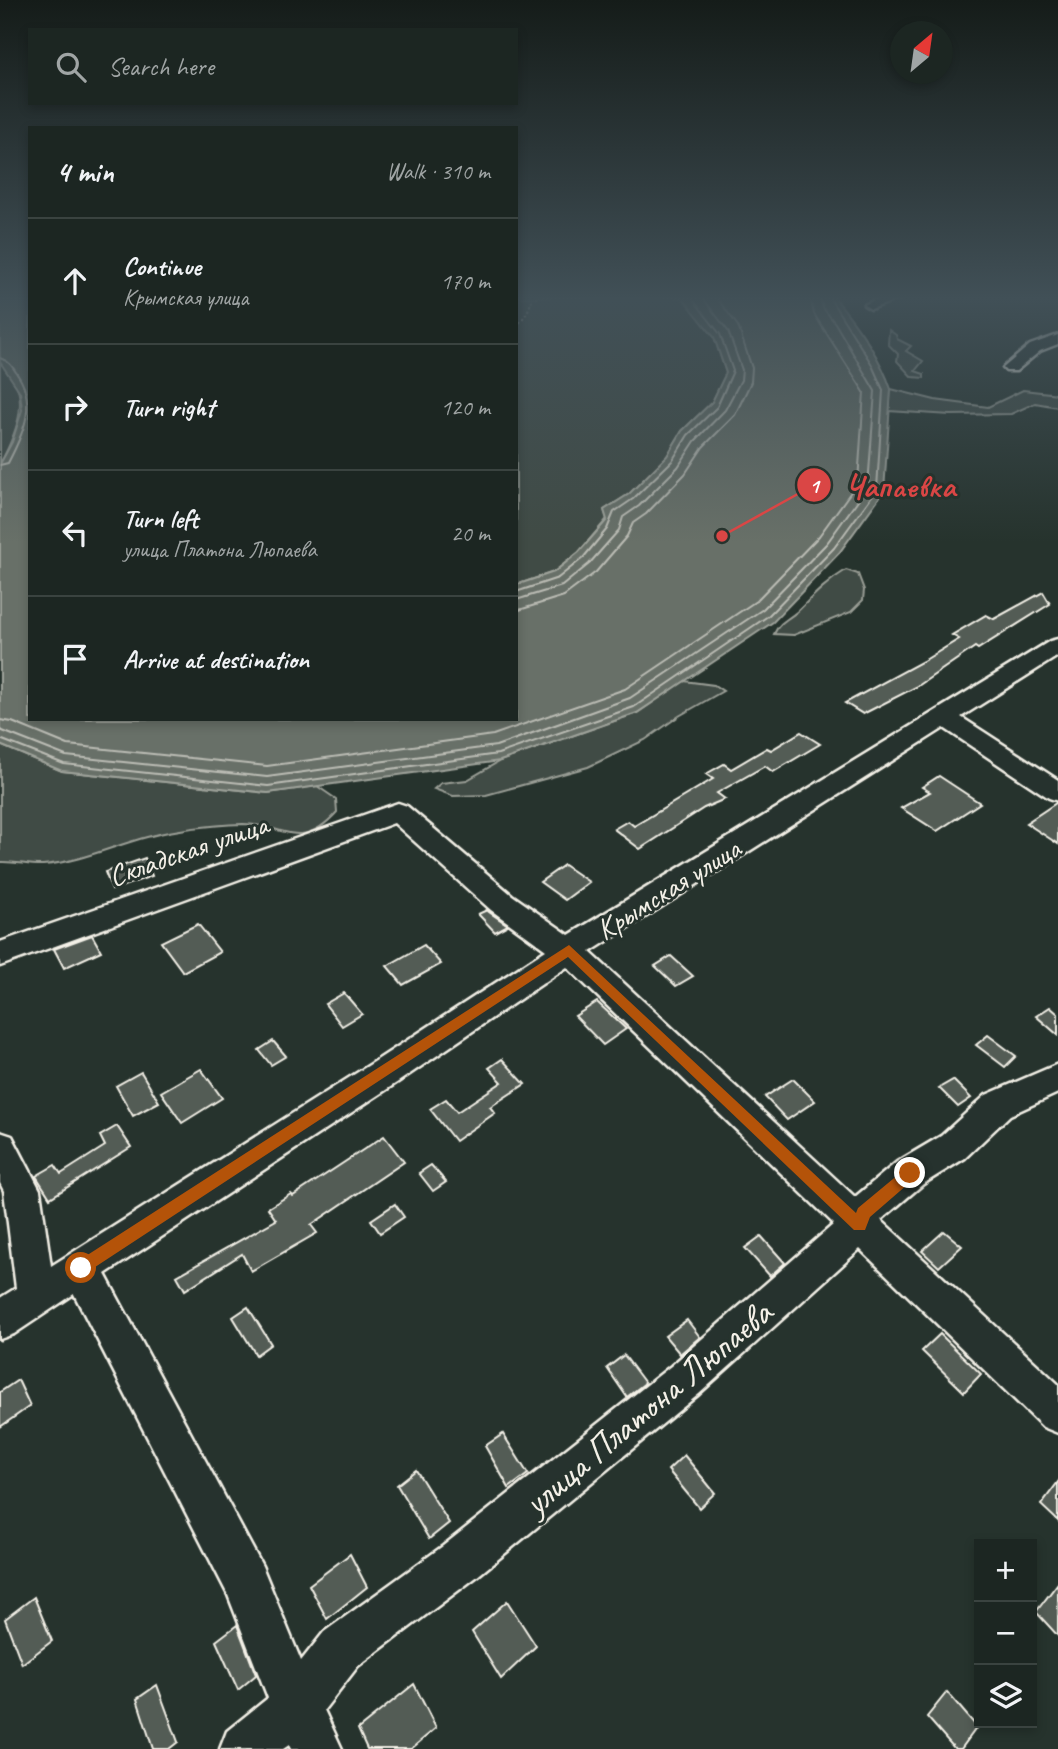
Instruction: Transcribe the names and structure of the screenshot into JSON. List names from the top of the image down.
{
  "streets": {
    "street": ["Складская улица", "Крымская улица", "улица Платона Люпаева"]
  },
  "crossings": [
    ["Складская улица", "Крымская улица"]
  ],
  "places": ["Чапаевка"],
  "north": "top right",
  "page": {
    "search": "Search here",
    "heading": ["4 min", "Walk · 310 m"],
    "list": [
      ["Continue", "Крымская улица", "170 m"],
      ["Turn right", "120 m"],
      ["Turn left", "улица Платона Люпаева", "20 m"],
      "Arrive at destination"
    ],
    "map_buttons": ["+", "−"]
  }
}
